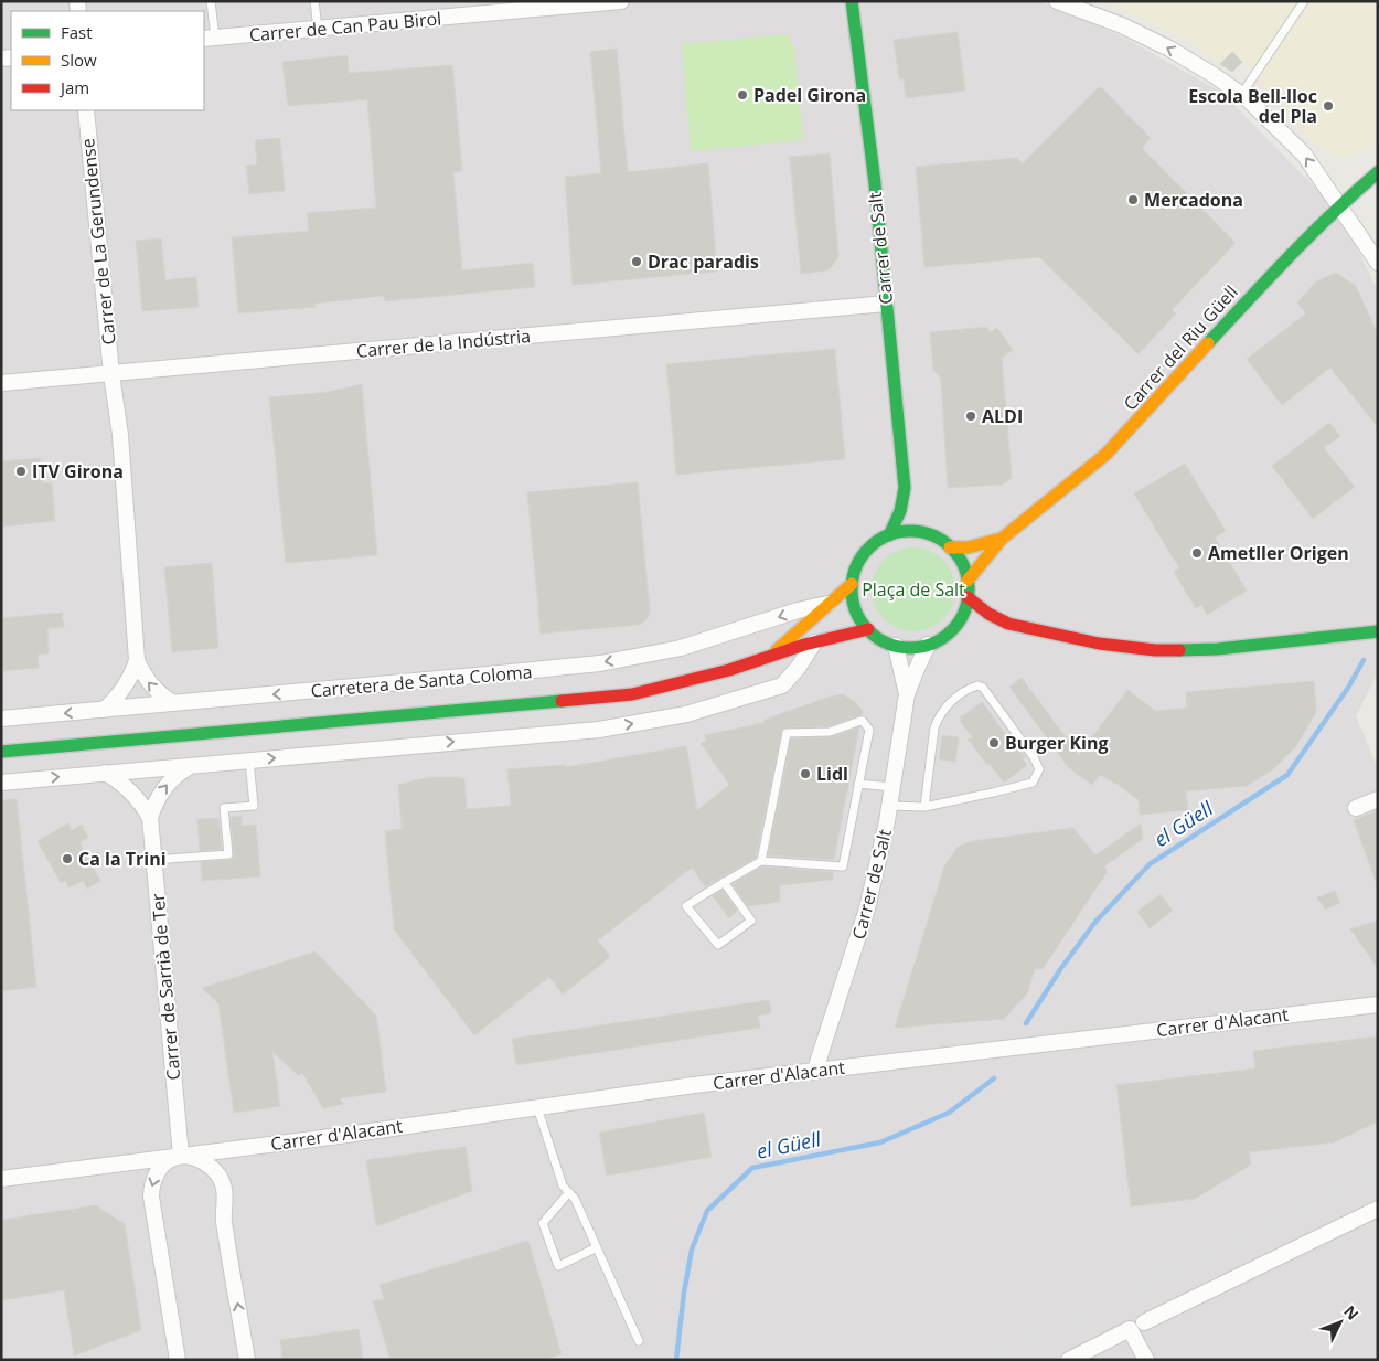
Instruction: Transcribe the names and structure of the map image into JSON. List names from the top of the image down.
{
  "streets": {
    "street": [
      "Carrer de Can Pau Birol",
      "Carrer de La Gerundense",
      "Carrer de Salt",
      "Carrer de la Indústria",
      "Carrer del Riu Güell",
      "Carretera de Santa Coloma",
      "Carrer de Sarrià de Ter",
      "Carrer d'Alacant"
    ]
  },
  "crossings": [
    ["Carrer de La Gerundense", "Carrer de la Indústria"],
    ["Carrer de Salt", "Carrer de la Indústria"],
    ["Carrer de Salt", "Carrer del Riu Güell"],
    ["Carrer de Salt", "Carretera de Santa Coloma"],
    ["Carrer de Salt", "Carrer d'Alacant"],
    ["Carrer del Riu Güell", "Carretera de Santa Coloma"],
    ["Carrer de Sarrià de Ter", "Carrer d'Alacant"]
  ],
  "water": ["el Güell"],
  "parks": ["Plaça de Salt"],
  "places": [
    "Padel Girona",
    "Escola Bell-lloc del Pla",
    "Mercadona",
    "Drac paradis",
    "ALDI",
    "ITV Girona",
    "Ametller Origen",
    "Burger King",
    "Lidl",
    "Ca la Trini"
  ],
  "legend": ["Fast", "Slow", "Jam"],
  "north": "top right"
}
